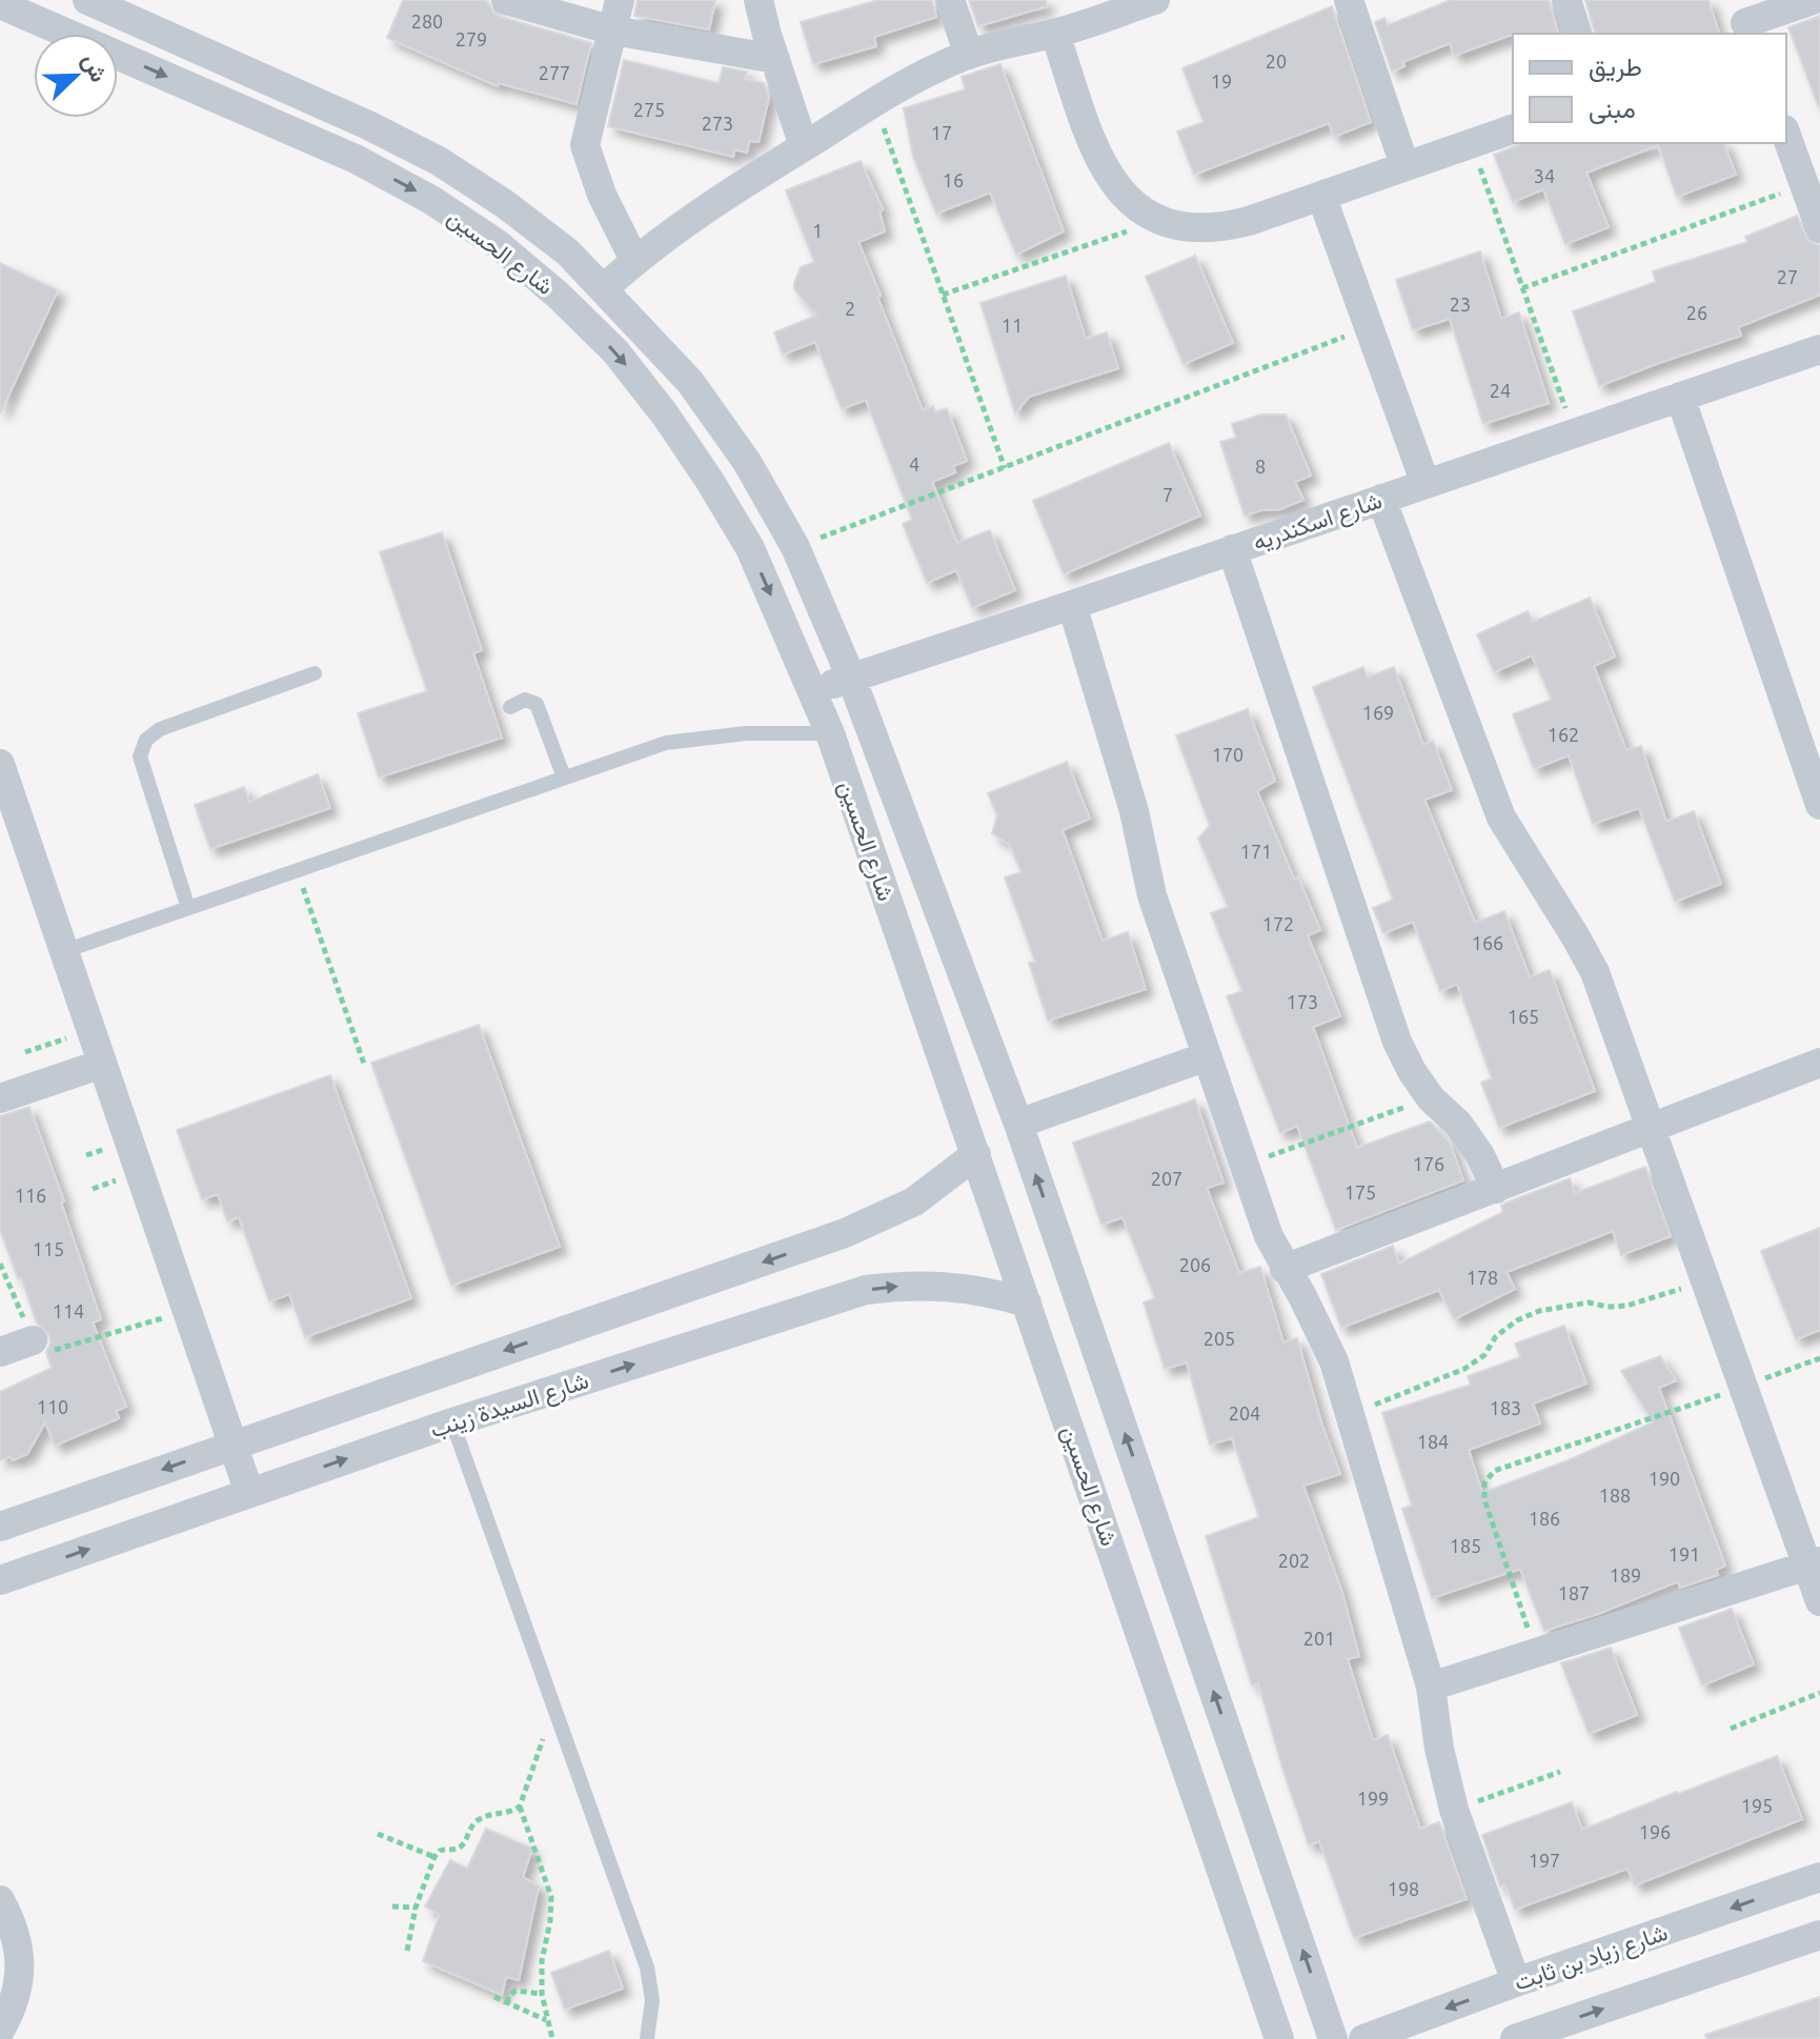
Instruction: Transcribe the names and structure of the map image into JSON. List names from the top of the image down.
{
  "streets": {
    "street": [
      "شارع الحسين",
      "شارع اسكندريه",
      "شارع السيدة زينب",
      "شارع زياد بن ثابت"
    ]
  },
  "crossings": [
    ["شارع الحسين", "شارع اسكندريه"],
    ["شارع الحسين", "شارع السيدة زينب"]
  ],
  "house_numbers": [
    "280",
    "279",
    "20",
    "277",
    "19",
    "275",
    "273",
    "17",
    "34",
    "16",
    "1",
    "27",
    "23",
    "2",
    "26",
    "11",
    "24",
    "4",
    "8",
    "7",
    "169",
    "162",
    "170",
    "171",
    "172",
    "166",
    "173",
    "165",
    "176",
    "207",
    "175",
    "116",
    "115",
    "206",
    "178",
    "114",
    "205",
    "110",
    "183",
    "204",
    "184",
    "190",
    "188",
    "186",
    "185",
    "191",
    "202",
    "189",
    "187",
    "201",
    "199",
    "195",
    "196",
    "197",
    "198"
  ],
  "legend": ["طريق", "مبنى"],
  "north": "top right"
}
